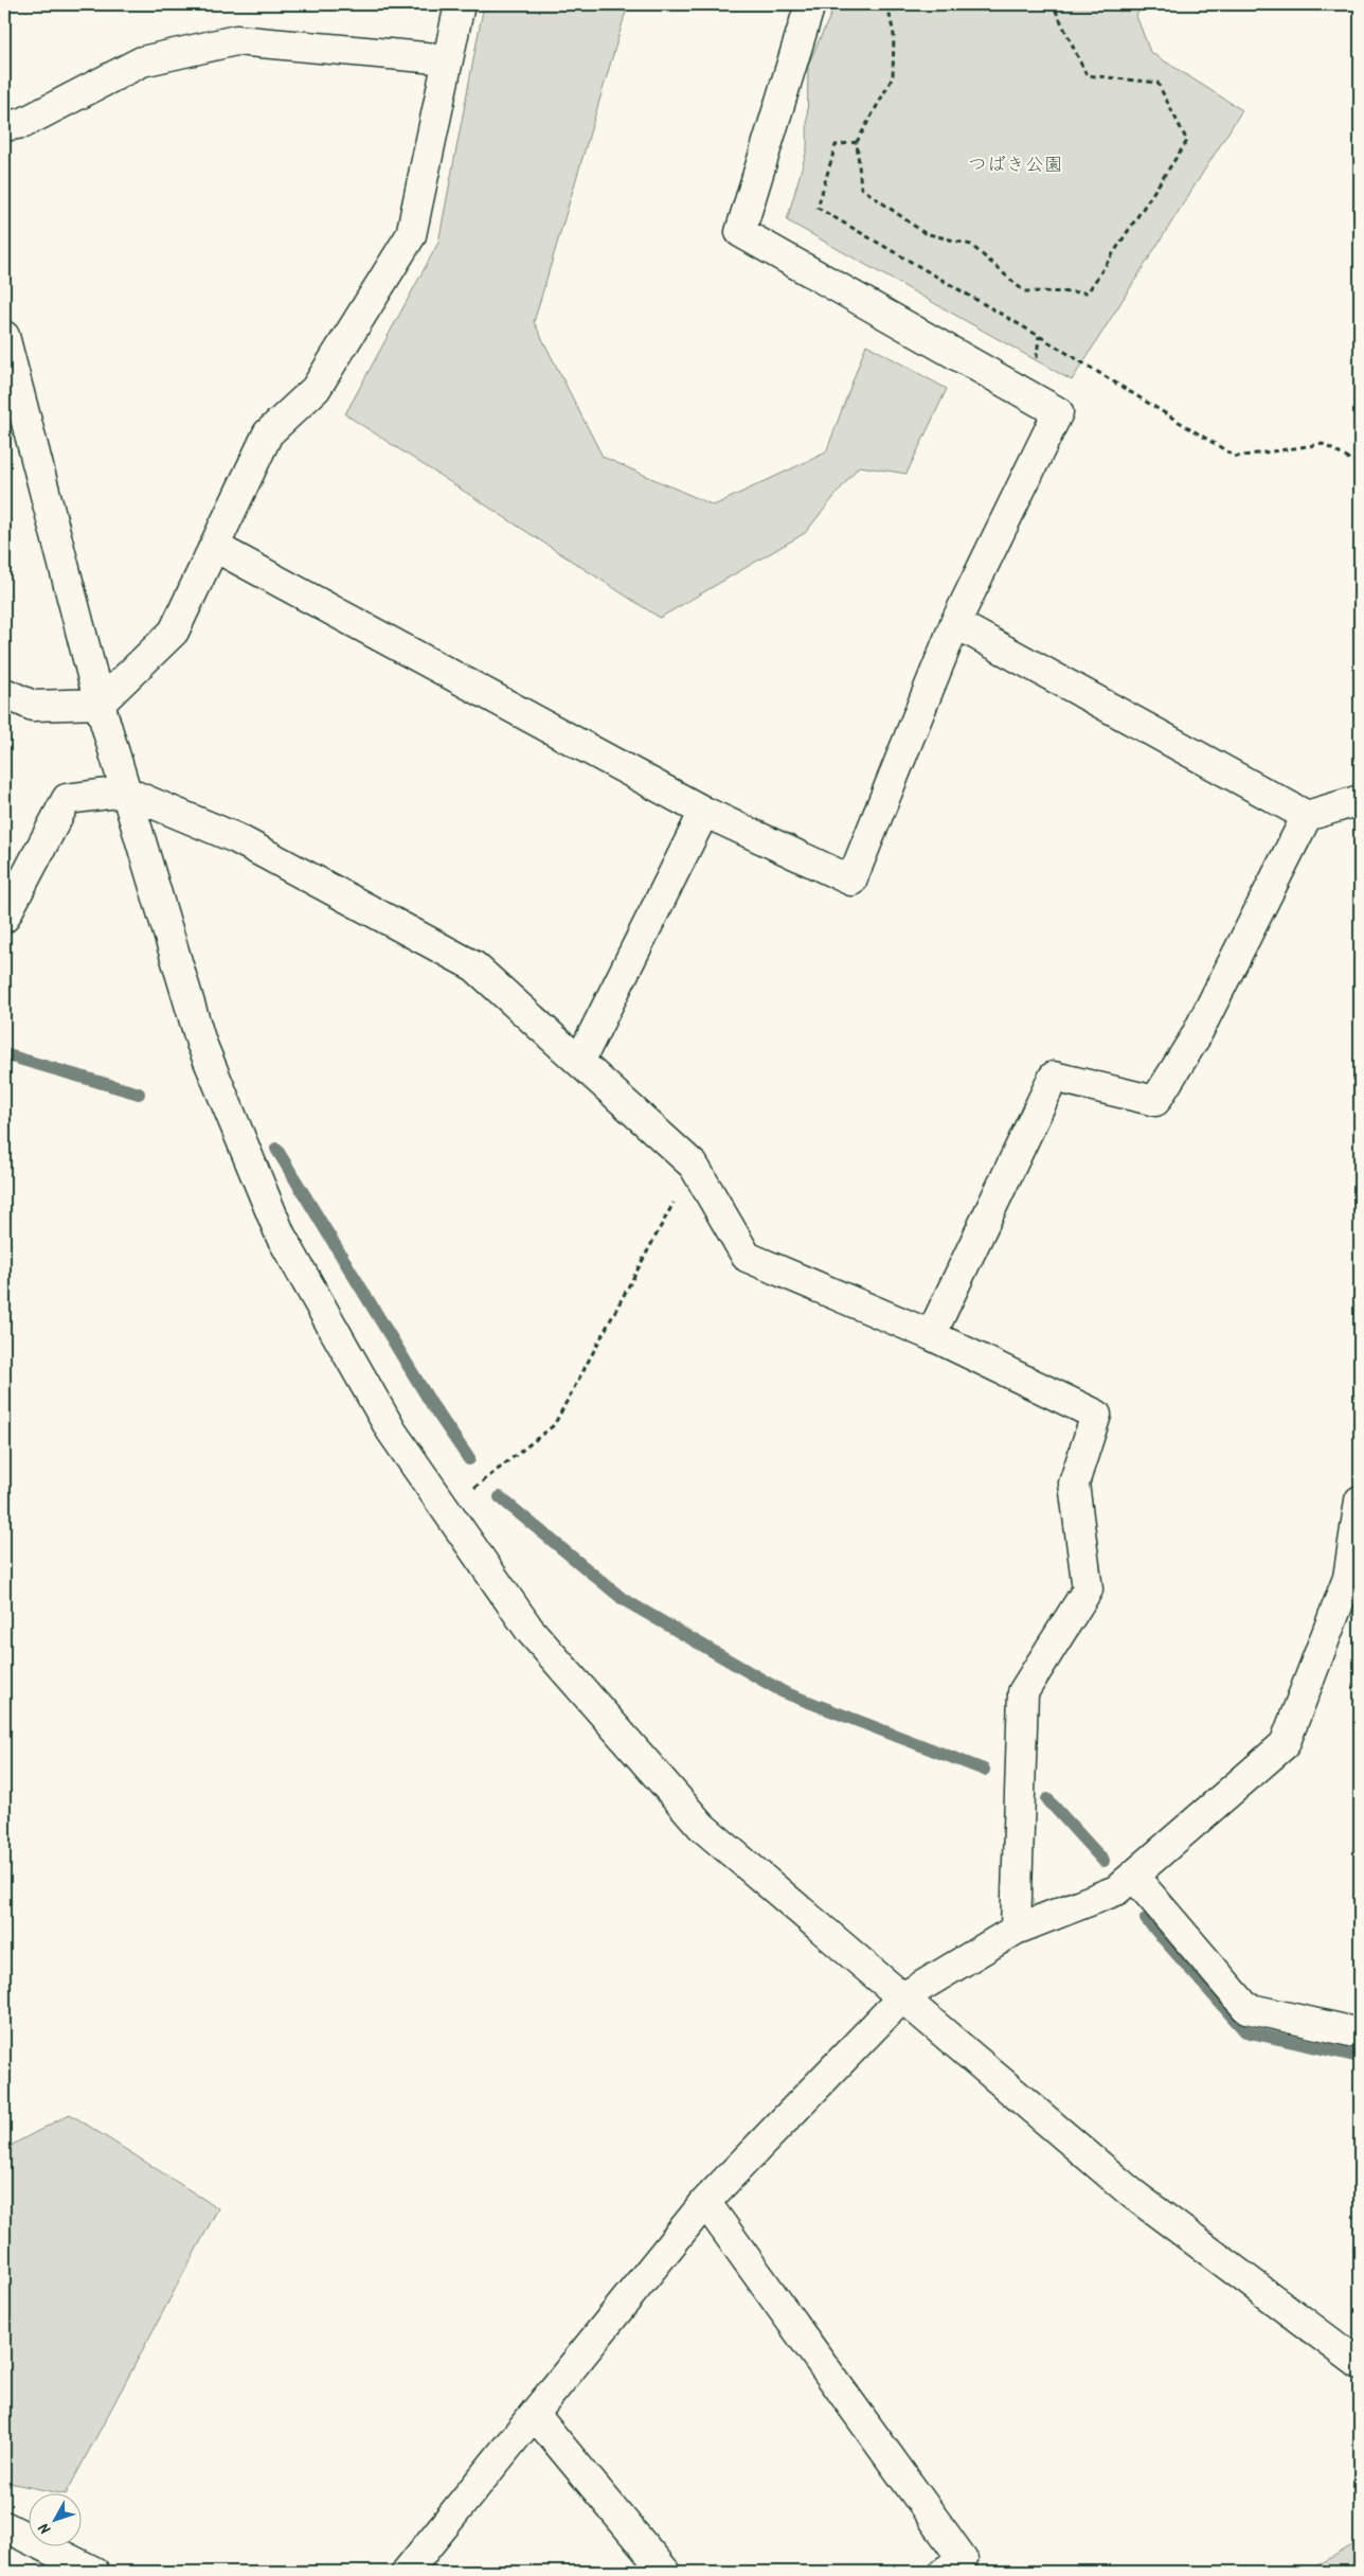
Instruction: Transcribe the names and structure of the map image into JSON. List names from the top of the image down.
{
  "parks": ["つばき公園"],
  "north": "bottom left"
}
